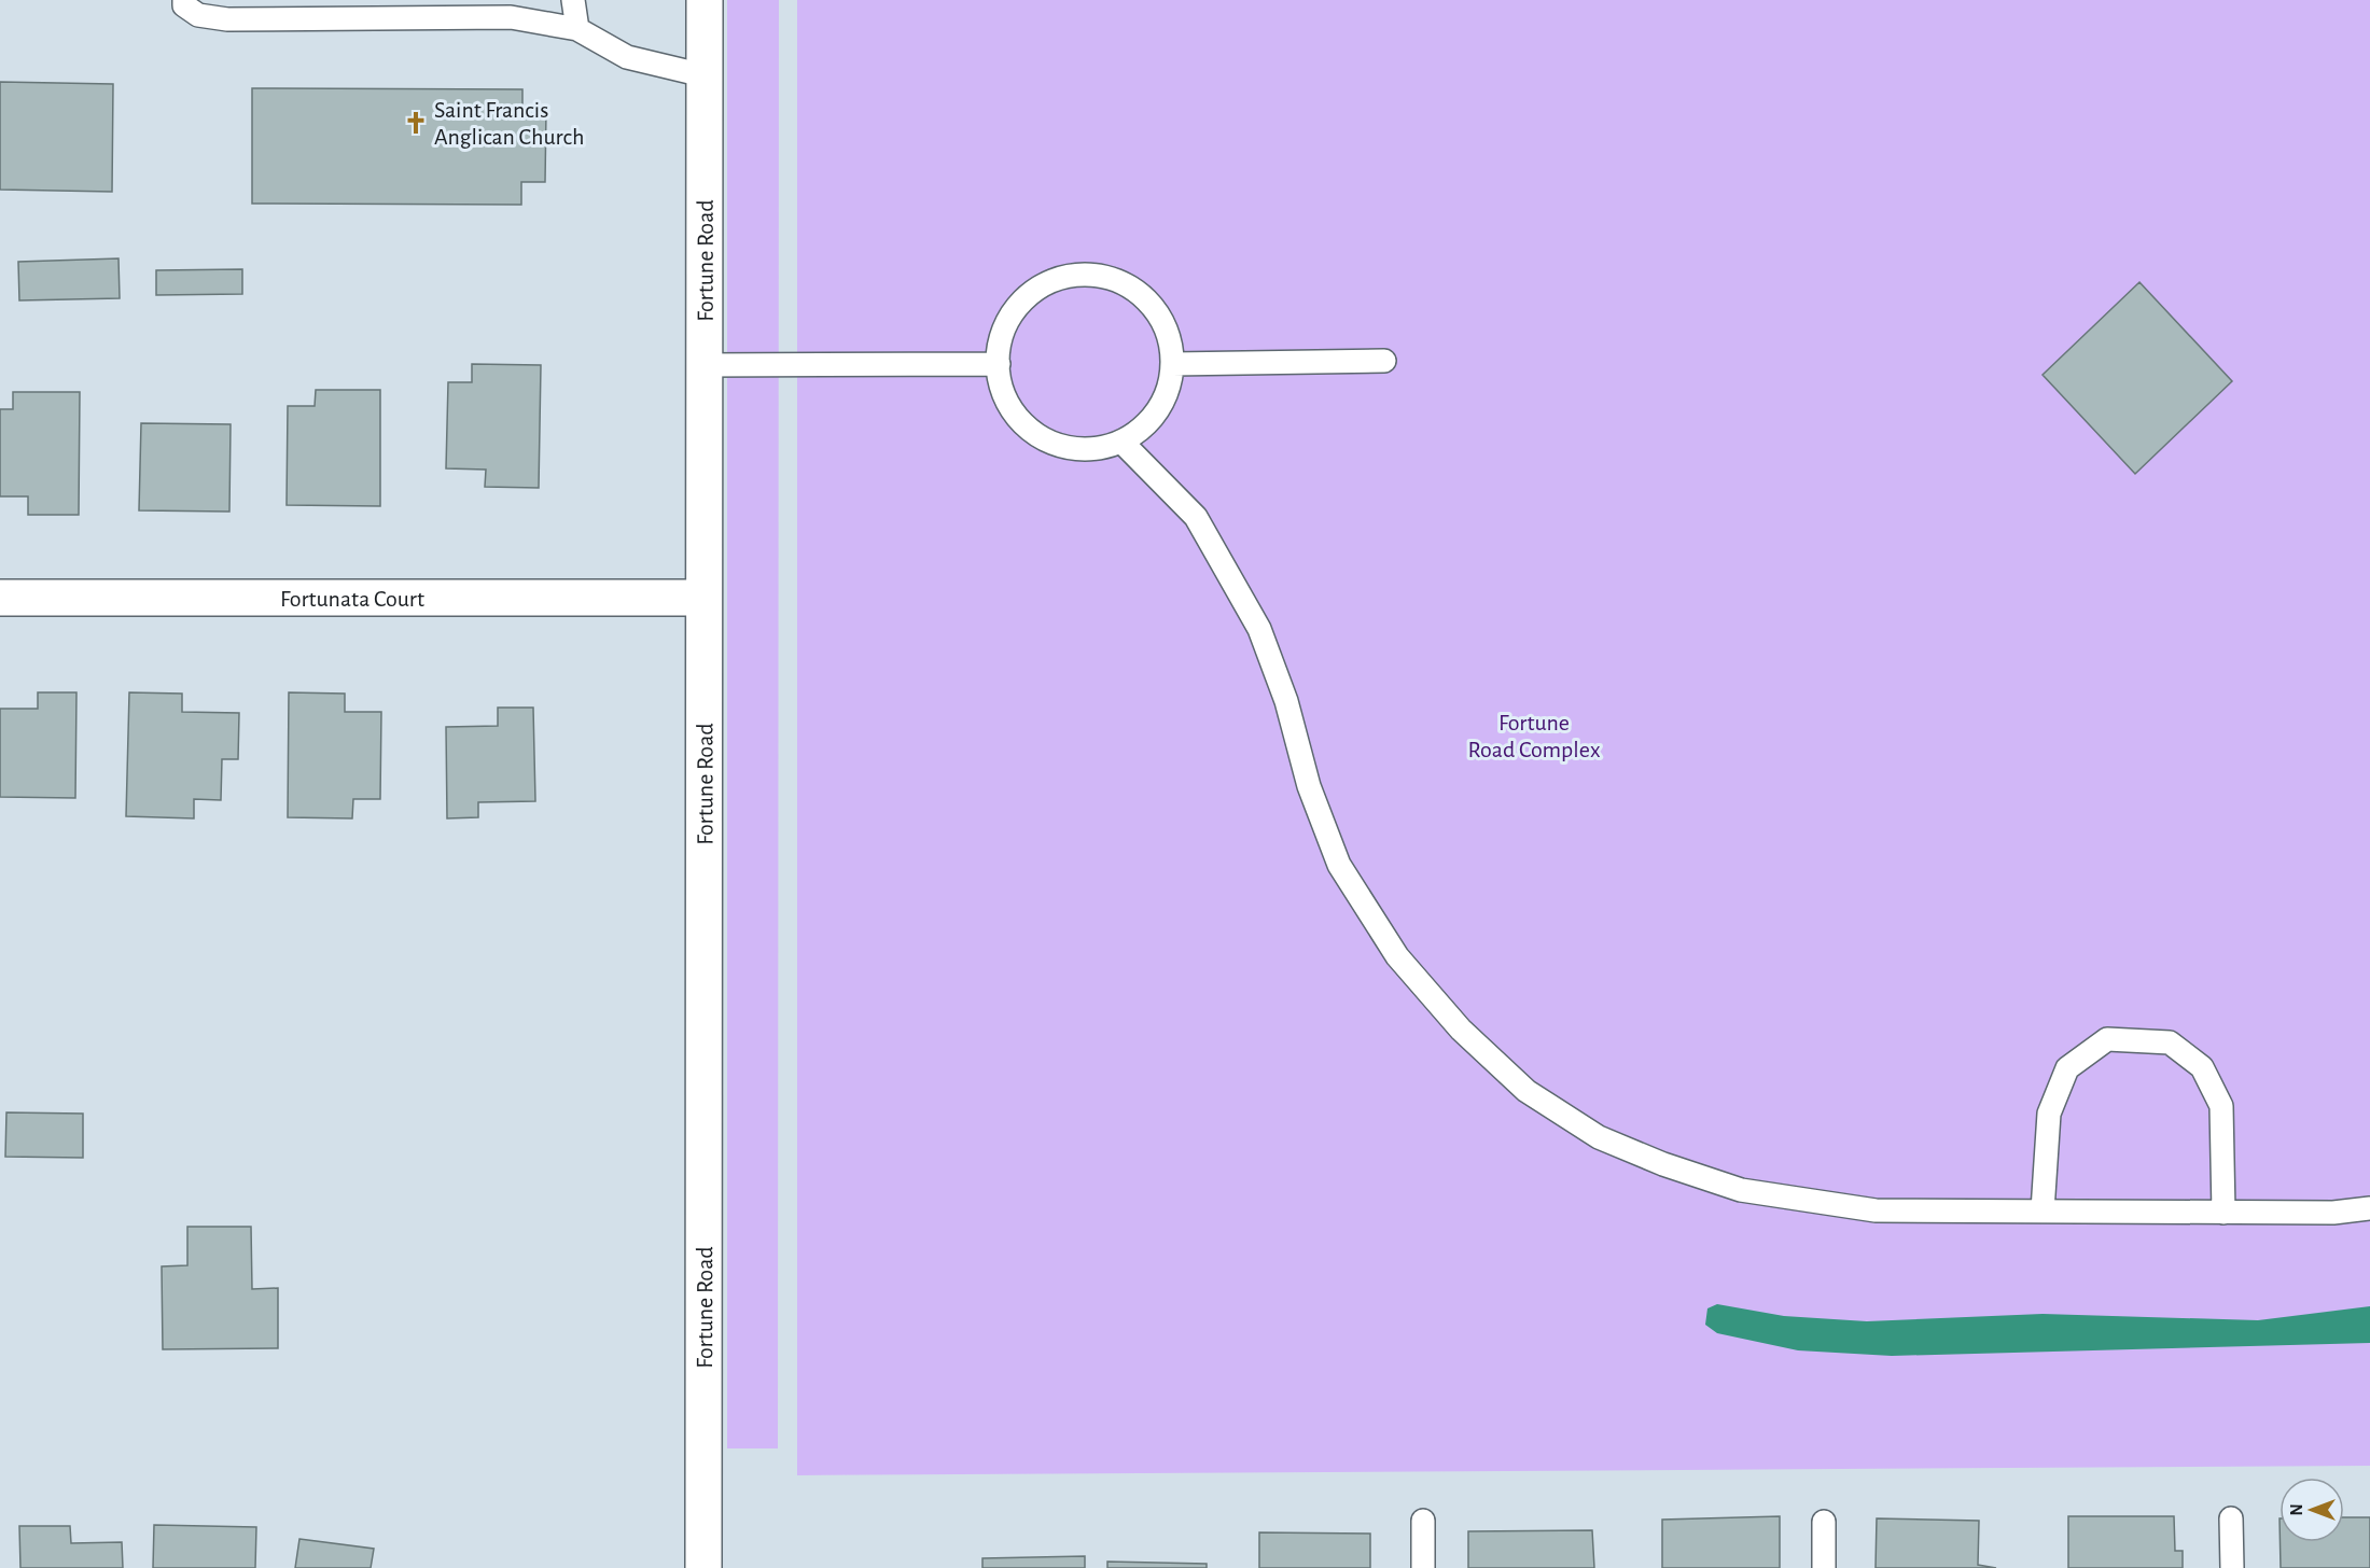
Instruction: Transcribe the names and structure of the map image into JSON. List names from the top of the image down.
{
  "streets": {
    "street": ["Fortune Road", "Fortunata Court"]
  },
  "crossings": [
    ["Fortune Road", "Fortunata Court"]
  ],
  "parks": ["Fortune Road Complex"],
  "places": {
    "church": ["Saint Francis Anglican Church"]
  },
  "north": "left"
}
